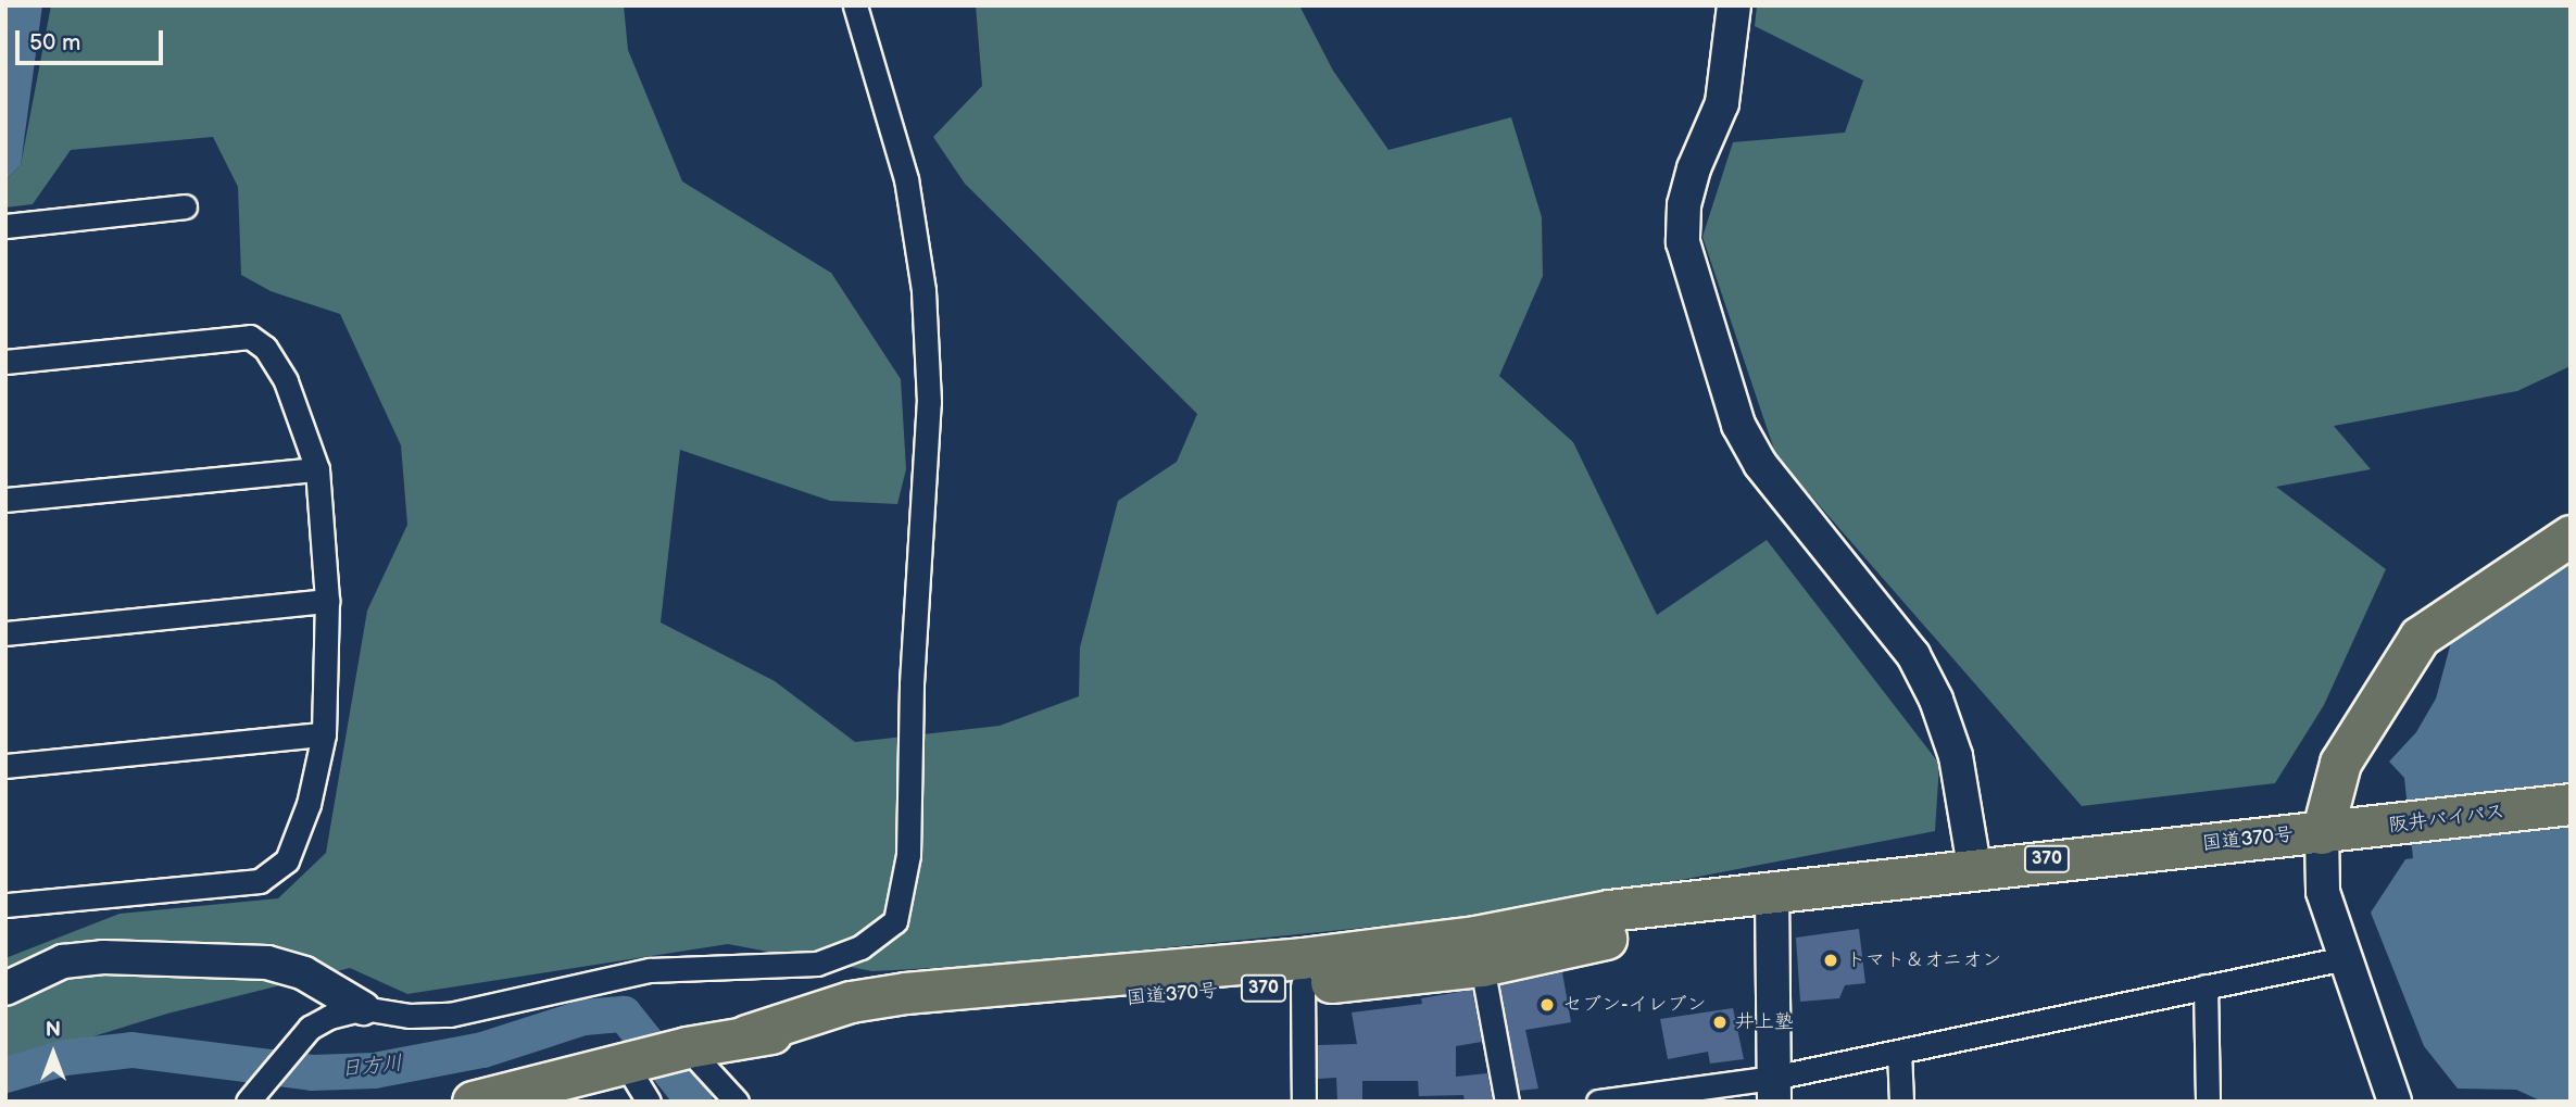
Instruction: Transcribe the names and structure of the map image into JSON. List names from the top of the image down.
{
  "streets": {
    "highway": ["阪井バイパス", "国道370号", "370"]
  },
  "crossings": [
    ["阪井バイパス", "国道370号"]
  ],
  "water": ["日方川"],
  "places": ["トマト＆オニオン", "セブン-イレブン", "井上塾"],
  "scale_bar": "50 m",
  "north": "top"
}
